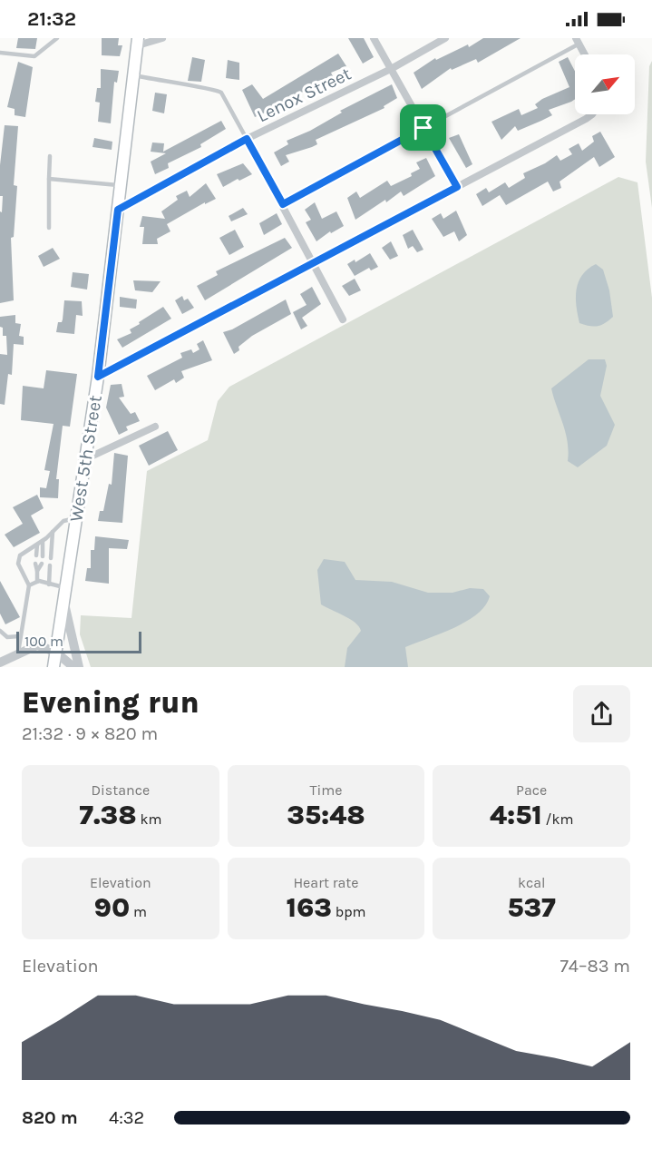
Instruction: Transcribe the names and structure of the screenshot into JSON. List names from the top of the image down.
{
  "streets": {
    "main road": ["West 5th Street"],
    "street": ["Lenox Street"]
  },
  "crossings": [
    ["Lenox Street", "West 5th Street"]
  ],
  "scale_bar": "100 m",
  "north": "top right",
  "page": {
    "status": "21:32",
    "scale": "100 m",
    "heading": ["Evening run", "21:32 · 9 × 820 m"],
    "stats": [
      ["Distance", "7.38 km"],
      ["Time", "35:48"],
      ["Pace", "4:51 /km"],
      ["Elevation", "90 m"],
      ["Heart rate", "163 bpm"],
      ["kcal", "537"]
    ],
    "chart": ["Elevation", "74–83 m"],
    "list": [
      {
        "name": "820 m",
        "note": "4:32"
      }
    ]
  }
}
